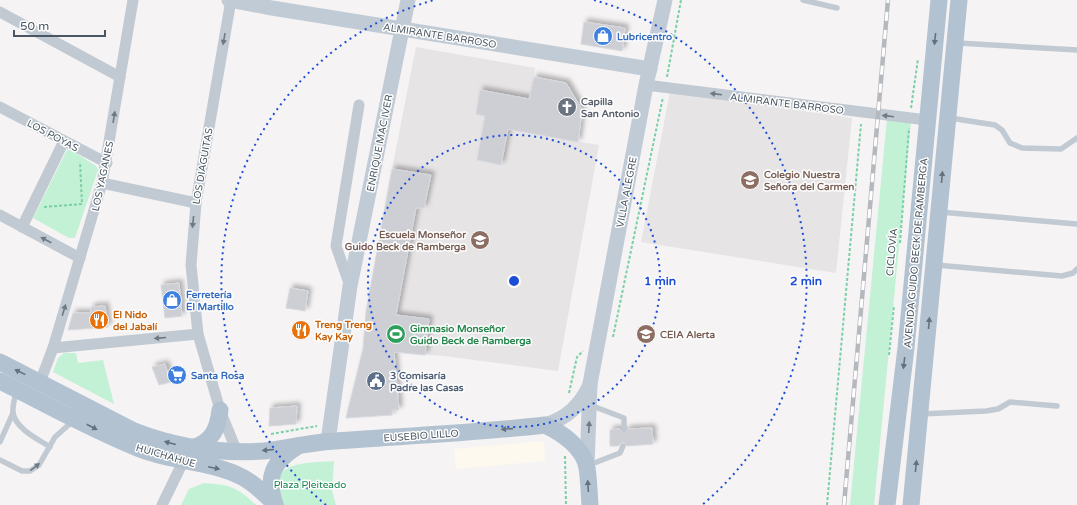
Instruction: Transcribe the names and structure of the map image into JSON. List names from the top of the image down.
{
  "streets": {
    "main road": [
      "ALMIRANTE BARROSO",
      "ENRIQUE MAC IVER",
      "VILLA ALEGRE",
      "AVENIDA GUIDO BECK DE RAMBERGA",
      "EUSEBIO LILLO",
      "HUICHAHUE"
    ],
    "street": ["LOS POYAS", "LOS DIAGUITAS", "LOS YAGANES"],
    "path": ["CICLOVÍA"]
  },
  "crossings": [
    ["ALMIRANTE BARROSO", "ENRIQUE MAC IVER"],
    ["ALMIRANTE BARROSO", "LOS DIAGUITAS"],
    ["ALMIRANTE BARROSO", "VILLA ALEGRE"],
    ["ALMIRANTE BARROSO", "CICLOVÍA"],
    ["ALMIRANTE BARROSO", "AVENIDA GUIDO BECK DE RAMBERGA"],
    ["LOS POYAS", "LOS YAGANES"],
    ["ENRIQUE MAC IVER", "EUSEBIO LILLO"],
    ["LOS DIAGUITAS", "EUSEBIO LILLO"],
    ["LOS DIAGUITAS", "HUICHAHUE"],
    ["VILLA ALEGRE", "EUSEBIO LILLO"],
    ["EUSEBIO LILLO", "HUICHAHUE"]
  ],
  "one_way": ["LOS DIAGUITAS", "LOS YAGANES", "EUSEBIO LILLO"],
  "parks": ["Plaza Pleiteado"],
  "places": {
    "shop": ["Lubricentro", "Ferretería El Martillo"],
    "church": ["Capilla San Antonio"],
    "school or university": ["Colegio Nuestra Señora del Carmen", "Escuela Monseñor Guido Beck de Ramberga", "CEIA Alerta"],
    "restaurant": ["El Nido del Jabalí", "Treng Treng Kay Kay"],
    "sports": ["Gimnasio Monseñor Guido Beck de Ramberga"],
    "supermarket": ["Santa Rosa"],
    "public building": ["3 Comisaría Padre las Casas"]
  },
  "scale_bar": "50 m",
  "rings": ["1 min", "2 min"]
}
